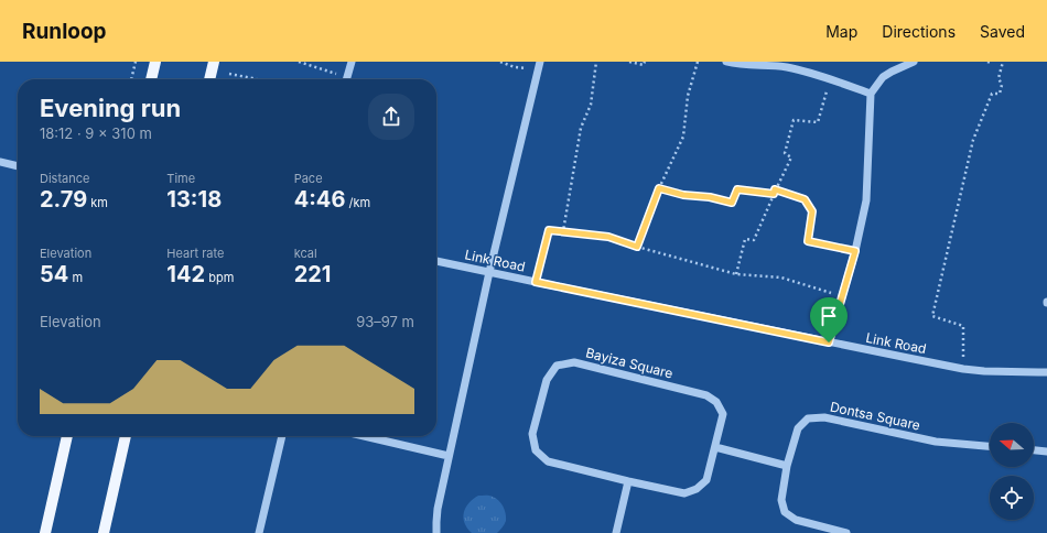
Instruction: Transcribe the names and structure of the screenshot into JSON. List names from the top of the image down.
{
  "streets": {
    "street": ["Link Road", "Bayiza Square", "Dontsa Square"]
  },
  "north": "left",
  "page": {
    "header": "Runloop",
    "nav": ["Map", "Directions", "Saved"],
    "heading": ["Evening run", "18:12 · 9 × 310 m"],
    "stats": [
      ["Distance", "2.79 km"],
      ["Time", "13:18"],
      ["Pace", "4:46 /km"],
      ["Elevation", "54 m"],
      ["Heart rate", "142 bpm"],
      ["kcal", "221"]
    ],
    "chart": ["Elevation", "93–97 m"]
  }
}
